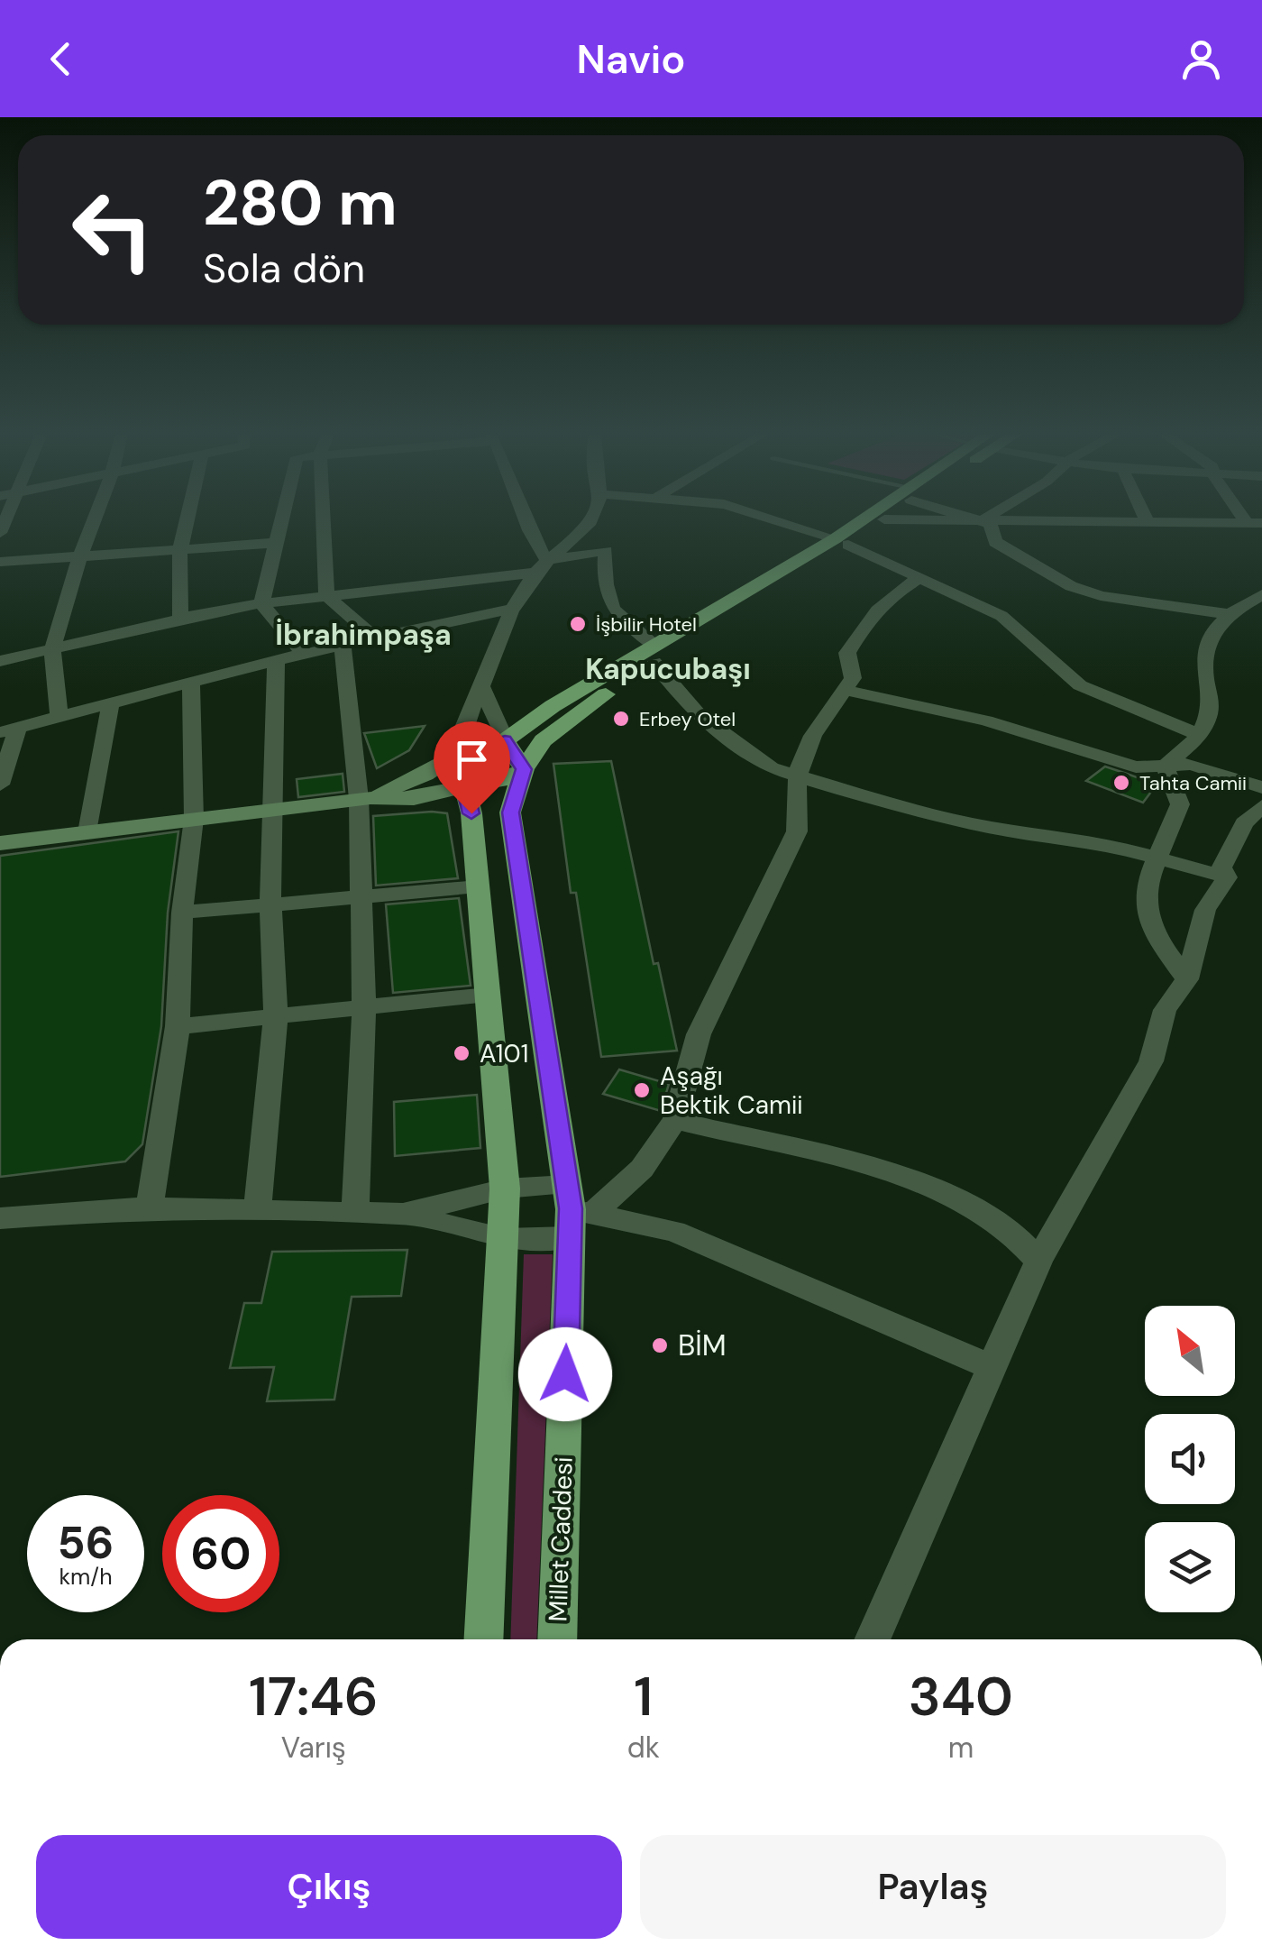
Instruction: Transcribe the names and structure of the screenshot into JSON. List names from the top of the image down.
{
  "streets": {
    "main road": ["Millet Caddesi"]
  },
  "districts": ["İbrahimpaşa", "Kapucubaşı"],
  "places": [
    "İşbilir Hotel",
    "Erbey Otel",
    "Tahta Camii",
    "A101",
    "Aşağı Bektik Camii",
    "BİM"
  ],
  "north": "top left",
  "page": {
    "header": "Navio",
    "turn": ["280 m", "Sola dön"],
    "speed": "56 km/h",
    "limit": "60",
    "eta": [
      "17:46",
      "Varış",
      "1",
      "dk",
      "340",
      "m"
    ],
    "buttons": ["Çıkış", "Paylaş"]
  }
}
